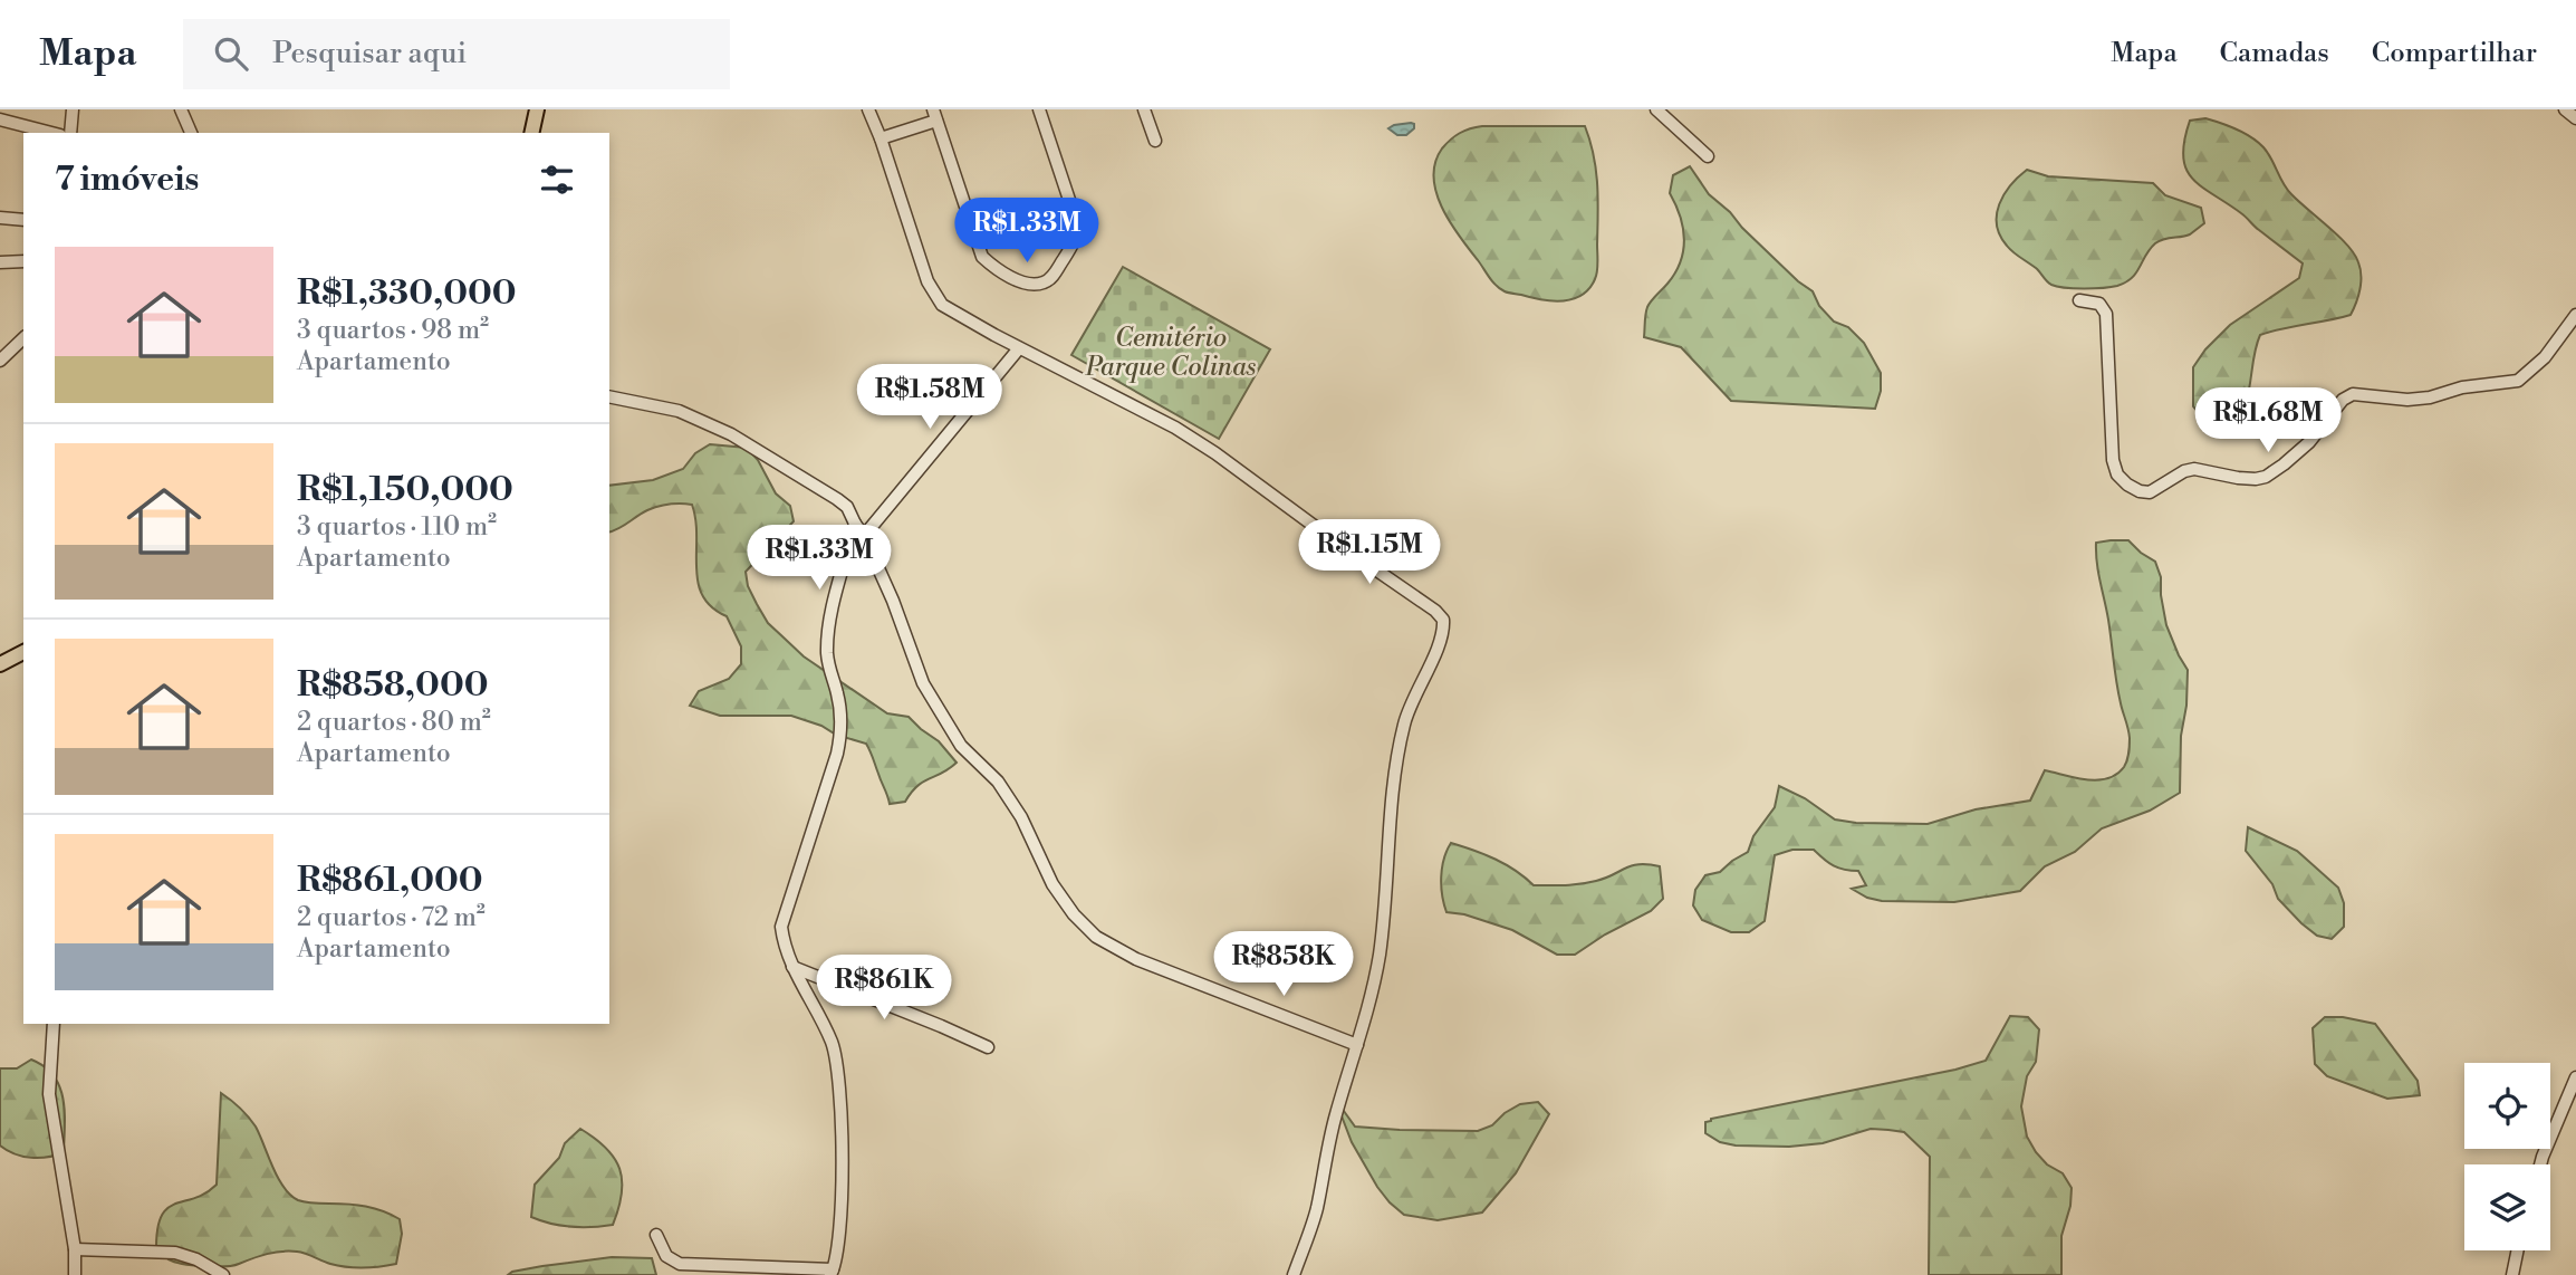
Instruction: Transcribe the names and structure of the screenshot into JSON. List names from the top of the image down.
{
  "parks": ["Cemitério Parque Colinas"],
  "page": {
    "header": "Mapa",
    "search": "Pesquisar aqui",
    "nav": ["Mapa", "Camadas", "Compartilhar"],
    "heading": "7 imóveis",
    "price": [
      "R$1.33M",
      "R$1.58M",
      "R$1.68M",
      "R$1.15M",
      "R$1.33M",
      "R$858K",
      "R$861K"
    ],
    "list": [
      {
        "name": "R$1,330,000",
        "note": "3 quartos · 98 m² · Apartamento"
      },
      {
        "name": "R$1,150,000",
        "note": "3 quartos · 110 m² · Apartamento"
      },
      {
        "name": "R$858,000",
        "note": "2 quartos · 80 m² · Apartamento"
      },
      {
        "name": "R$861,000",
        "note": "2 quartos · 72 m² · Apartamento"
      }
    ]
  }
}
